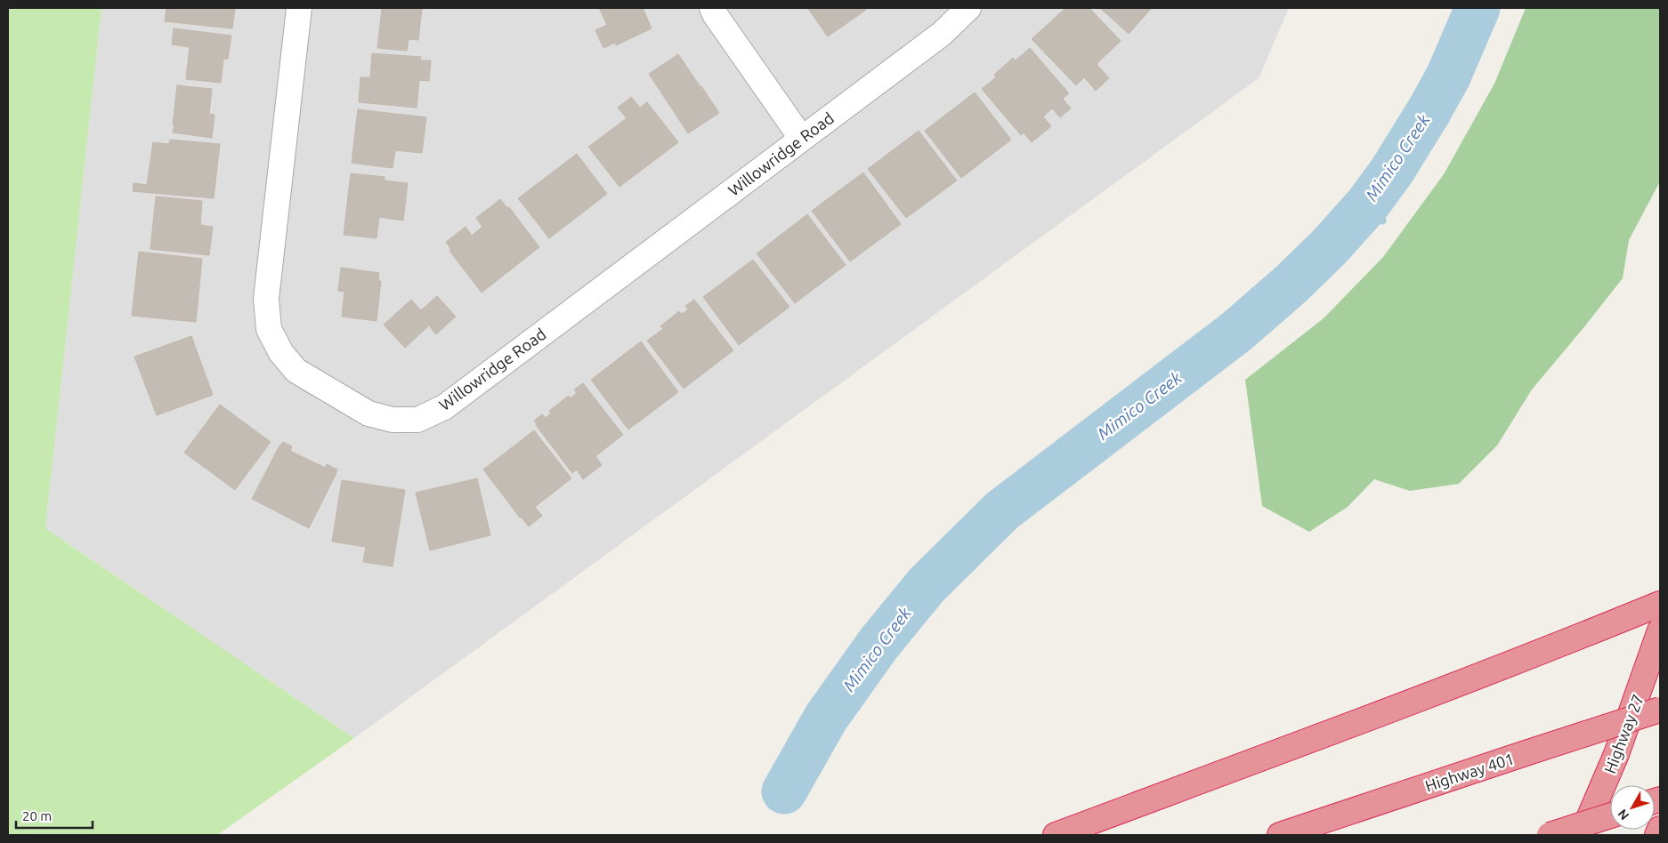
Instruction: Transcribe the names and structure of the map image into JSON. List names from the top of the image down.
{
  "streets": {
    "highway": ["Highway 27", "Highway 401"],
    "street": ["Willowridge Road"]
  },
  "water": ["Mimico Creek"],
  "scale_bar": "20 m",
  "north": "bottom left"
}
